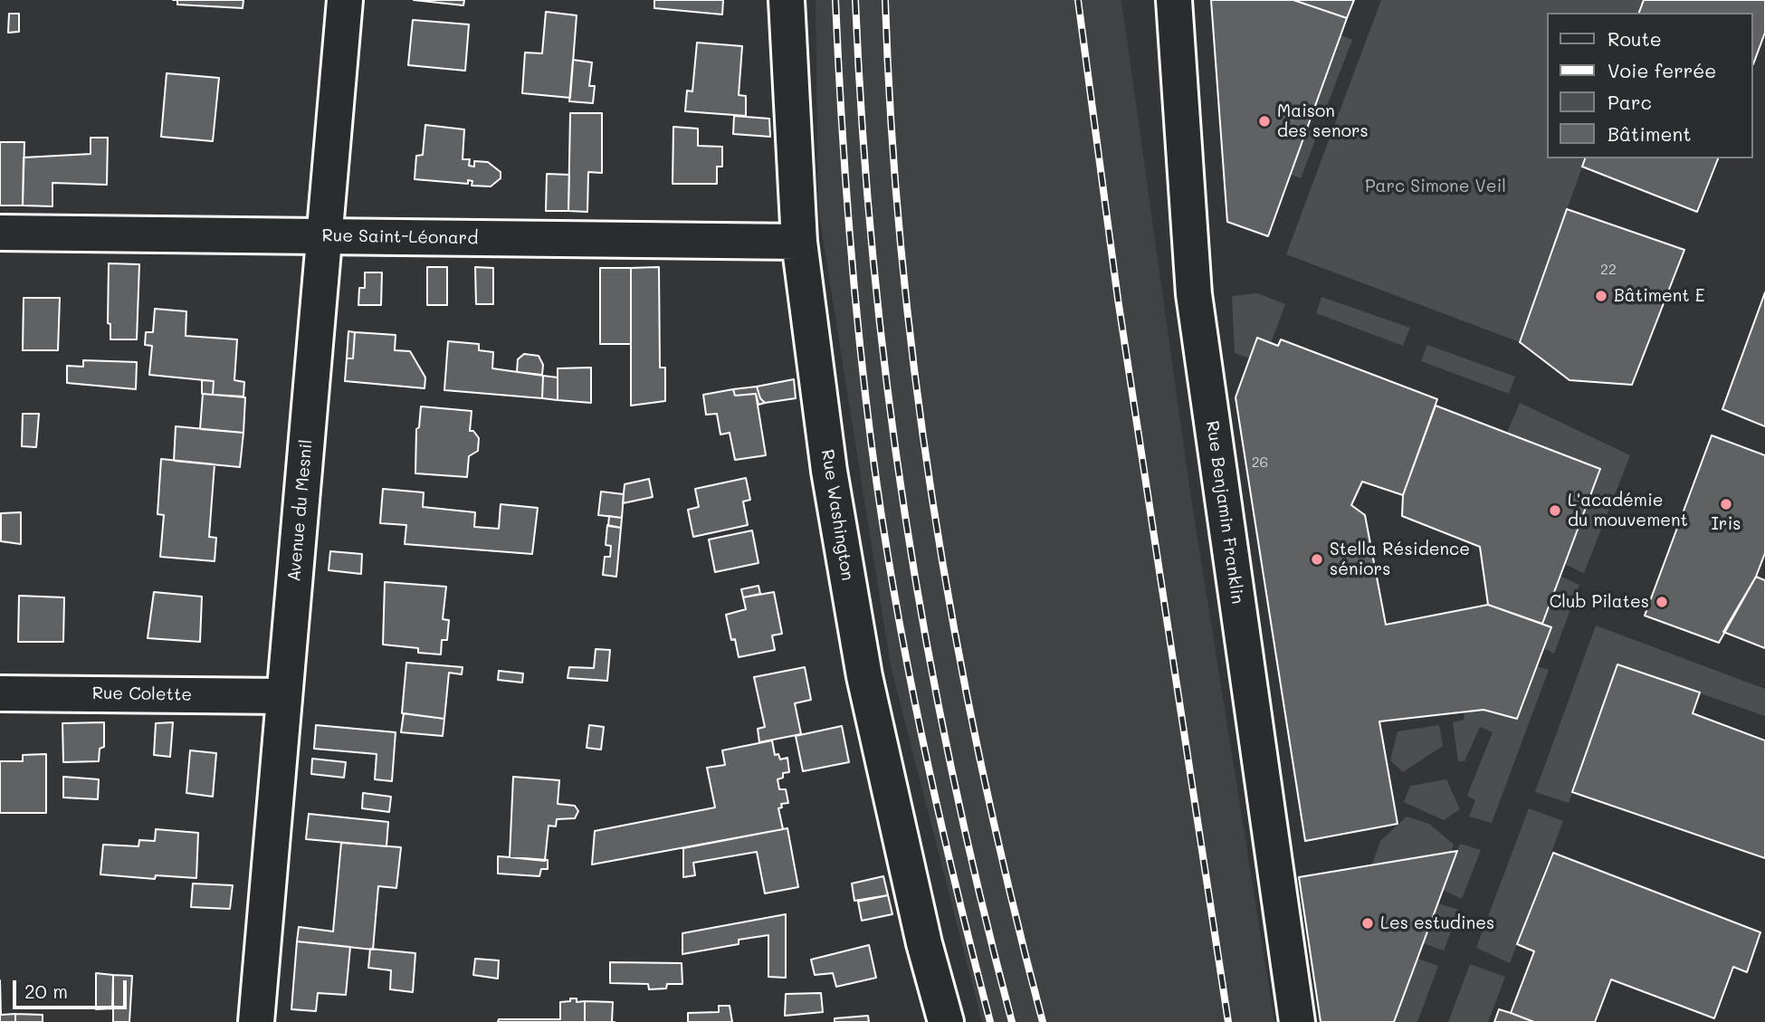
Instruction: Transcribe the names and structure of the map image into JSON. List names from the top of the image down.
{
  "streets": {
    "street": [
      "Rue Saint-Léonard",
      "Avenue du Mesnil",
      "Rue Benjamin Franklin",
      "Rue Washington",
      "Rue Colette"
    ]
  },
  "crossings": [
    ["Rue Saint-Léonard", "Avenue du Mesnil"],
    ["Rue Saint-Léonard", "Rue Washington"],
    ["Avenue du Mesnil", "Rue Colette"]
  ],
  "parks": ["Parc Simone Veil"],
  "places": [
    "Maison des senors",
    "Bâtiment E",
    "Iris",
    "L'académie du mouvement",
    "Stella Résidence séniors",
    "Club Pilates",
    "Les estudines"
  ],
  "house_numbers": ["22", "26"],
  "legend": [
    "Route",
    "Voie ferrée",
    "Parc",
    "Bâtiment"
  ],
  "scale_bar": "20 m"
}
